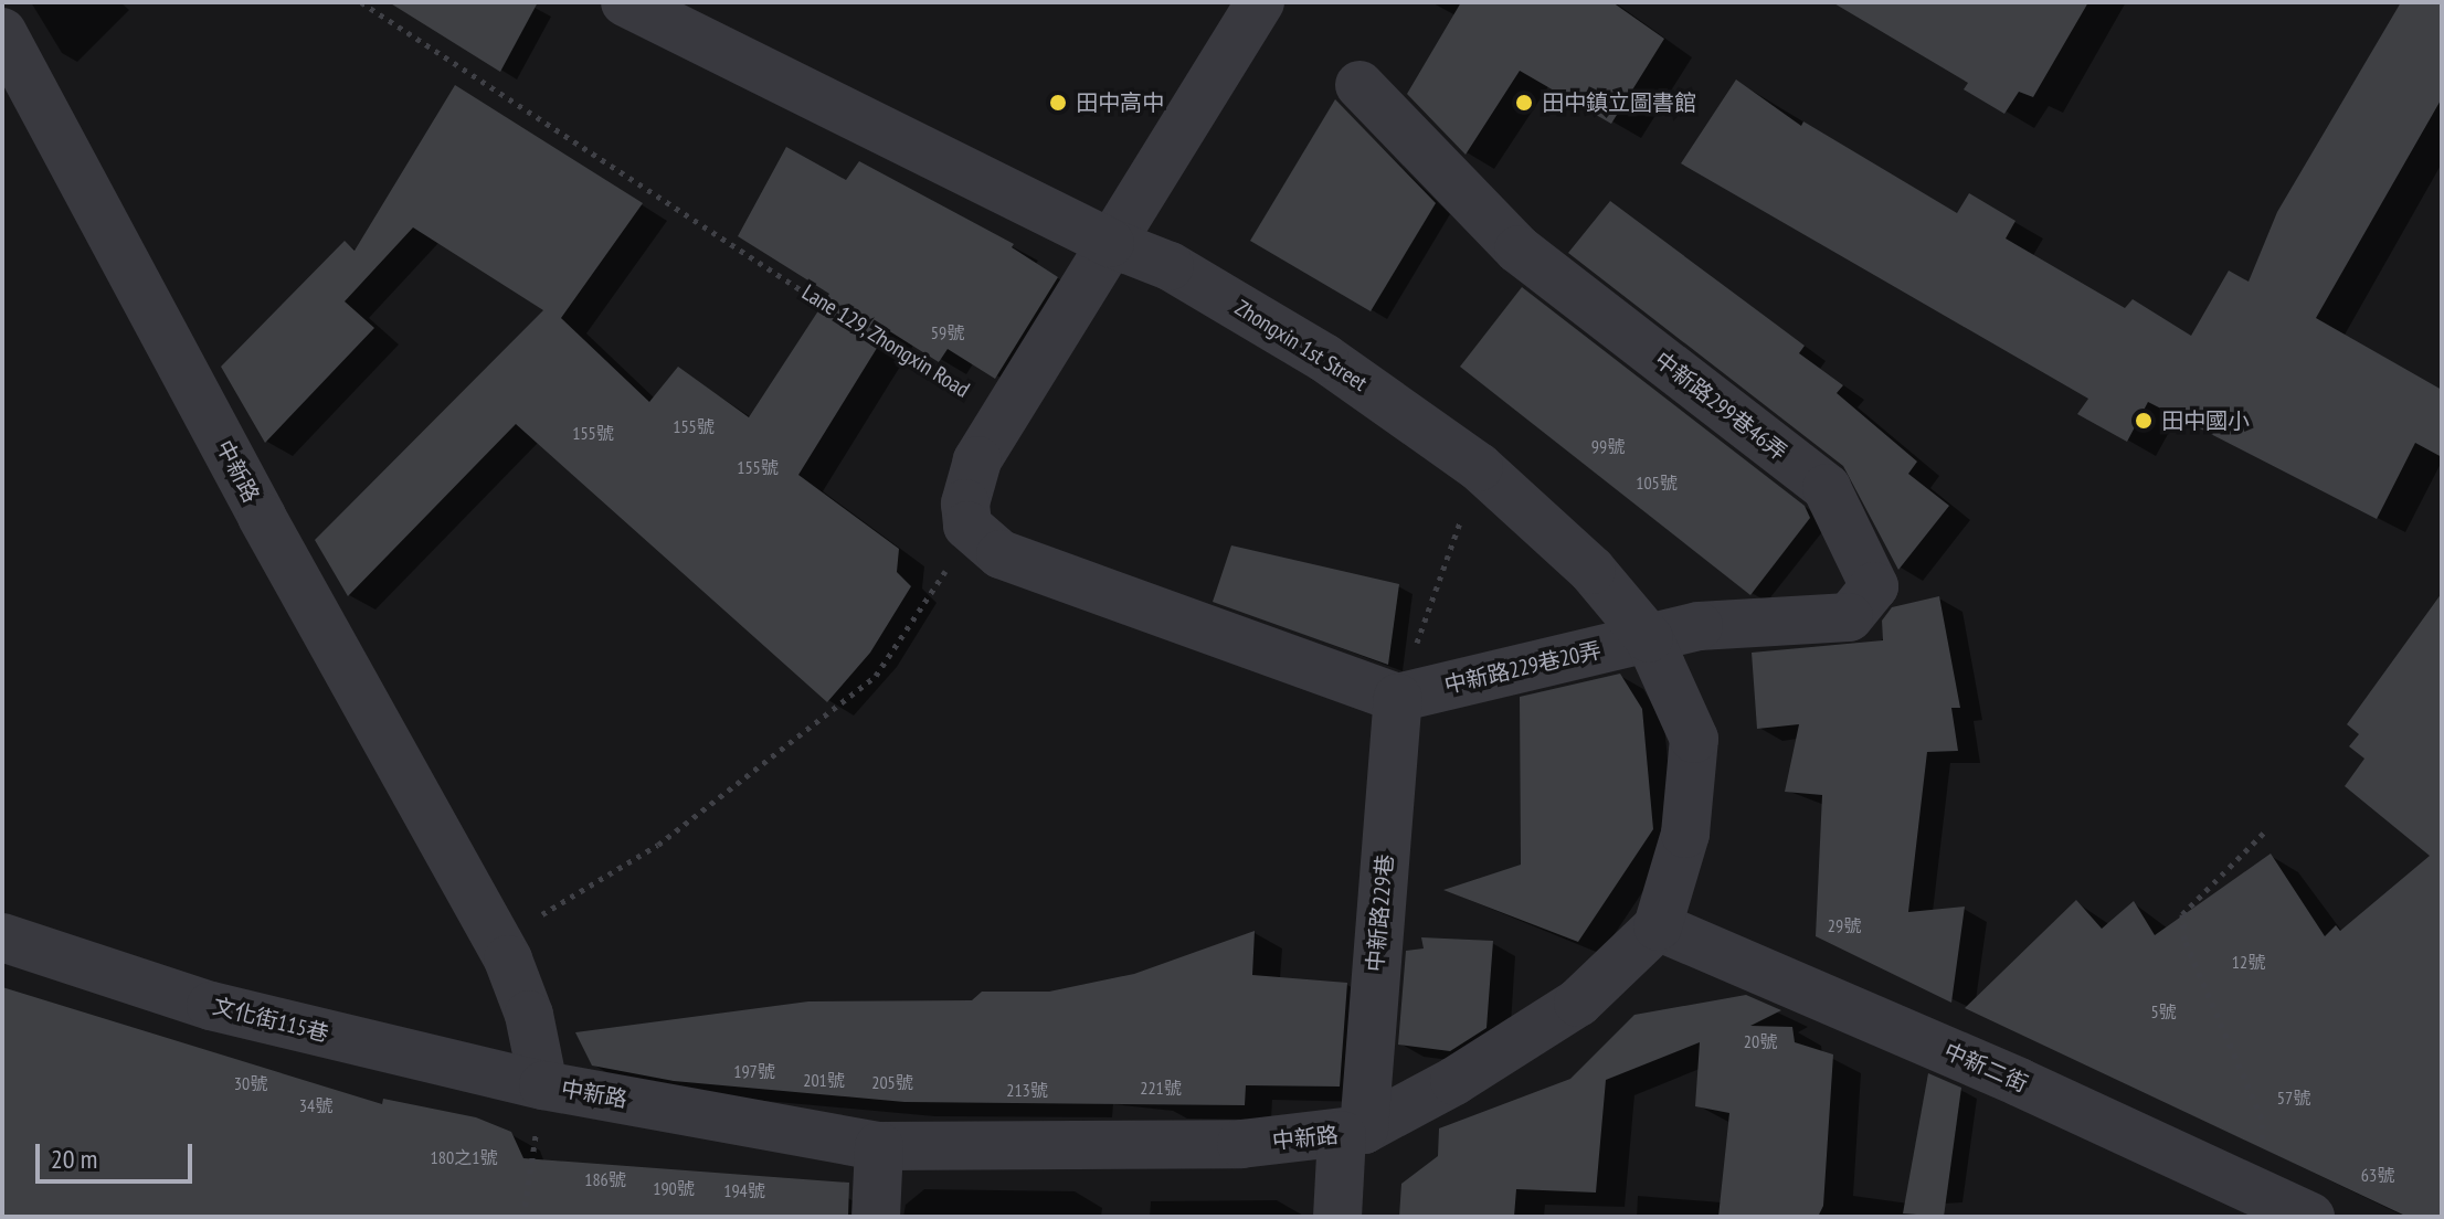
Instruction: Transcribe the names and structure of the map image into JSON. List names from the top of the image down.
{
  "streets": {
    "street": [
      "Zhongxin 1st Street",
      "中新路299巷46弄",
      "中新路",
      "中新路229巷20弄",
      "中新路229巷",
      "文化街115巷",
      "中新二街"
    ],
    "path": ["Lane 129, Zhongxin Road"]
  },
  "crossings": [
    ["Zhongxin 1st Street", "中新路299巷46弄"],
    ["Zhongxin 1st Street", "中新路"],
    ["Zhongxin 1st Street", "中新路229巷20弄"],
    ["Zhongxin 1st Street", "中新二街"],
    ["中新路299巷46弄", "中新路229巷20弄"],
    ["中新路", "中新路229巷"],
    ["中新路", "文化街115巷"],
    ["中新路", "中新二街"],
    ["中新路229巷20弄", "中新路229巷"]
  ],
  "places": ["田中高中", "田中鎮立圖書館", "田中國小"],
  "house_numbers": [
    "59號",
    "155號",
    "155號",
    "99號",
    "155號",
    "105號",
    "29號",
    "12號",
    "5號",
    "20號",
    "197號",
    "201號",
    "205號",
    "30號",
    "221號",
    "213號",
    "57號",
    "34號",
    "180之1號",
    "63號",
    "186號",
    "190號",
    "194號"
  ],
  "scale_bar": "20 m"
}
